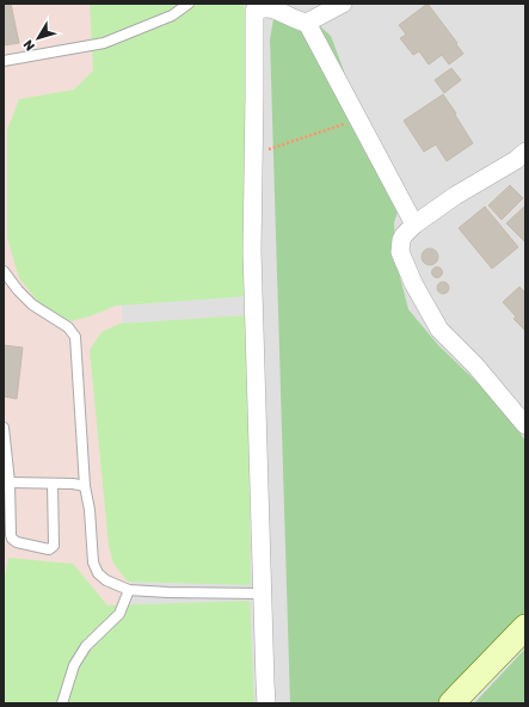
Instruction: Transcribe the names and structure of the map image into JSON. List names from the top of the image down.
{
  "north": "bottom left"
}
